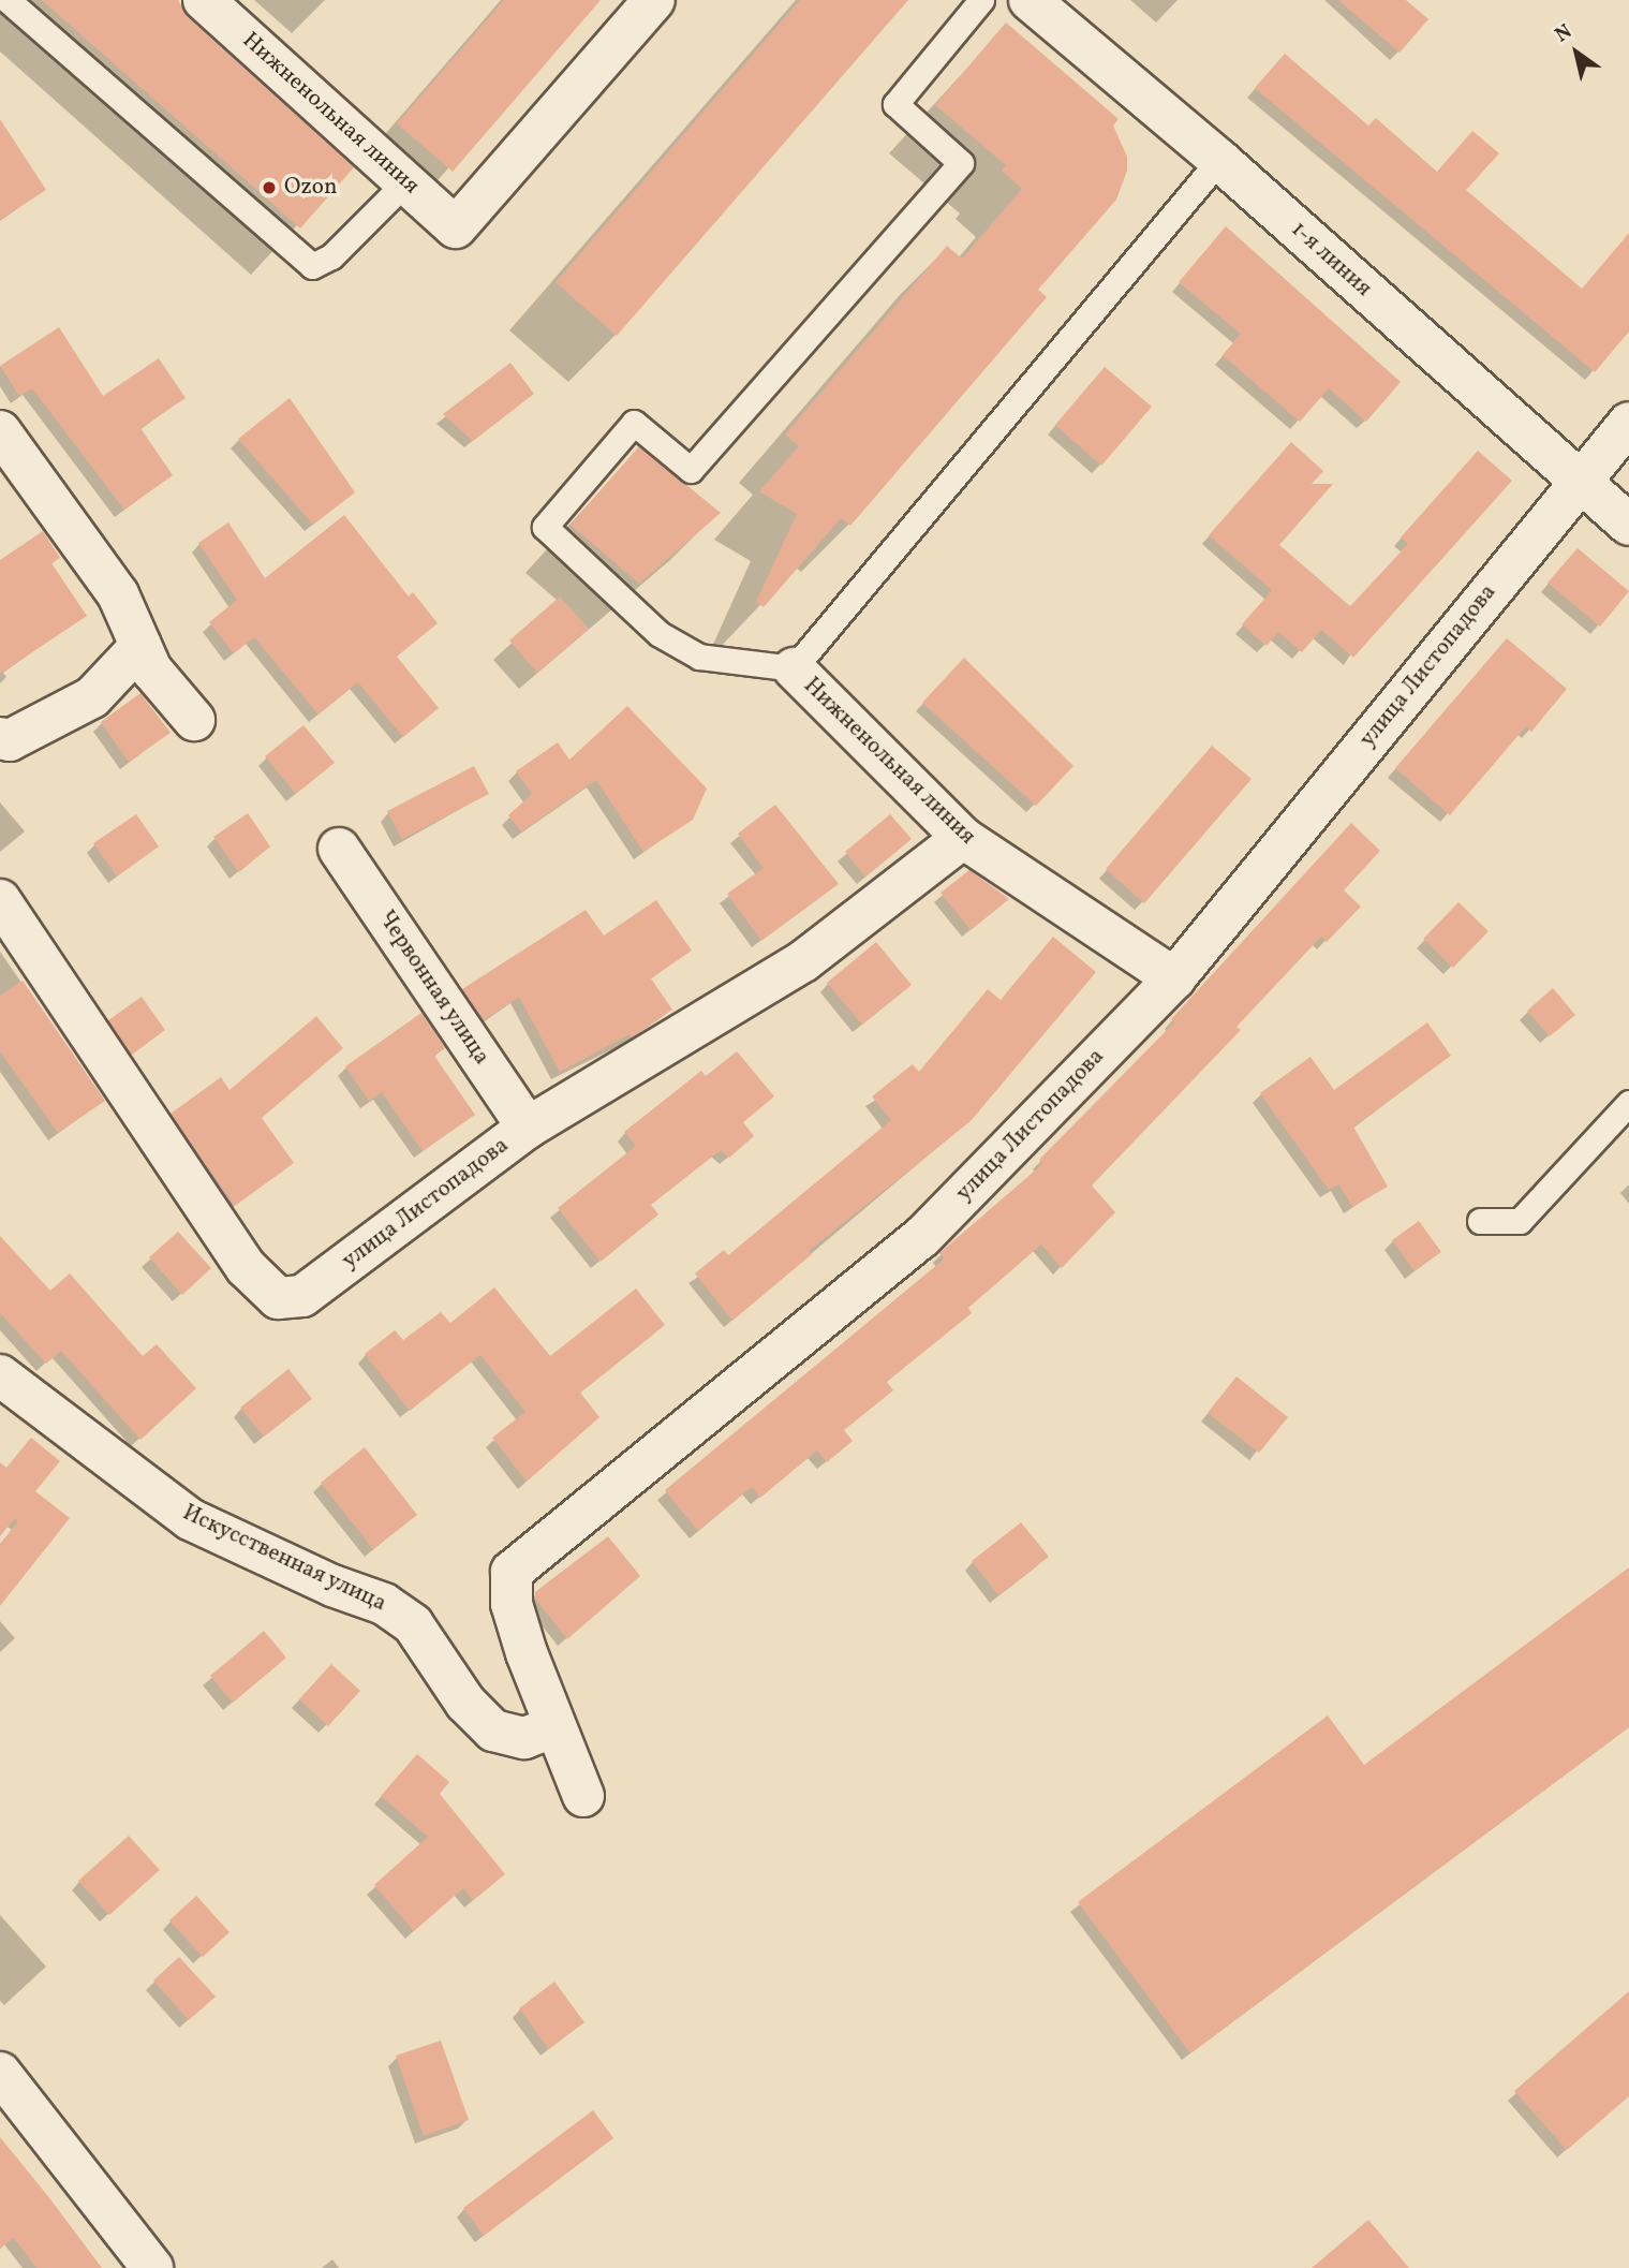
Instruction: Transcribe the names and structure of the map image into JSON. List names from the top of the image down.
{
  "streets": {
    "street": [
      "Нижненольная линия",
      "1-я линия",
      "улица Листопадова",
      "Червонная улица",
      "Искусственная улица"
    ]
  },
  "crossings": [
    ["Нижненольная линия", "улица Листопадова"],
    ["1-я линия", "улица Листопадова"],
    ["улица Листопадова", "Червонная улица"],
    ["улица Листопадова", "Искусственная улица"]
  ],
  "places": ["Ozon"],
  "north": "top left"
}
